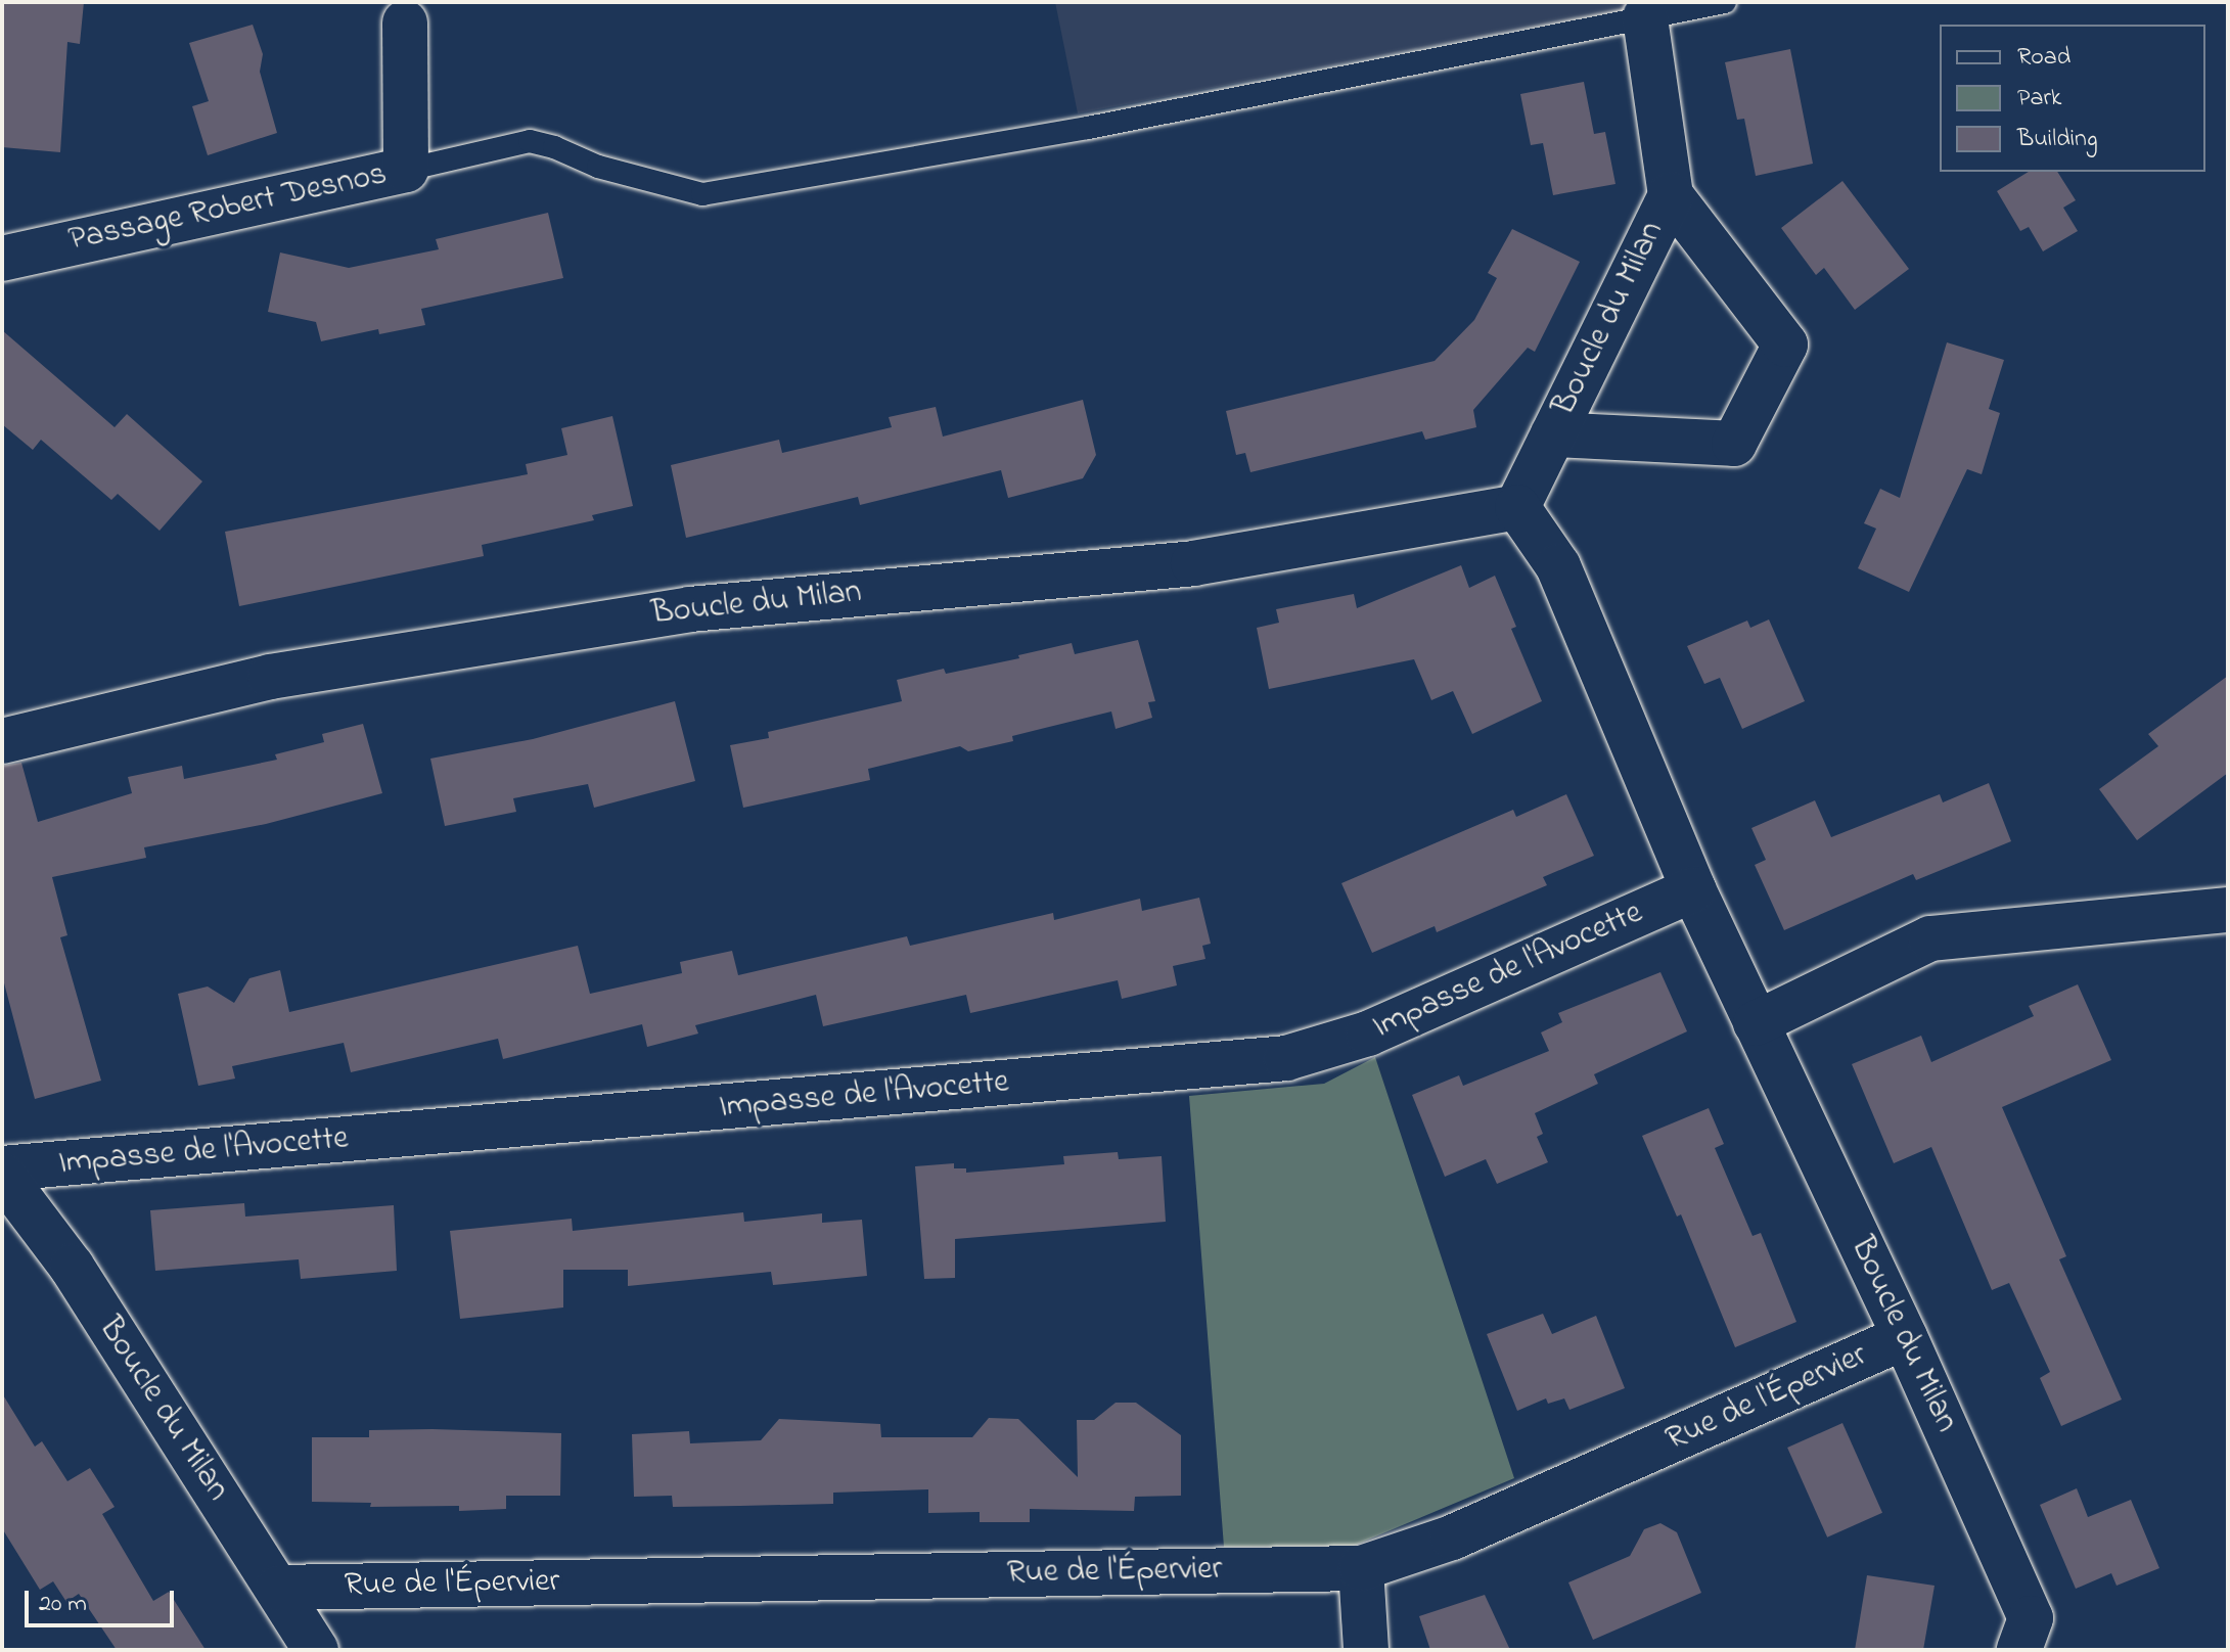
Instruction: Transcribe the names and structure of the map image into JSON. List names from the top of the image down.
{
  "streets": {
    "street": [
      "Passage Robert Desnos",
      "Boucle du Milan",
      "Impasse de l'Avocette",
      "Rue de l'Épervier"
    ]
  },
  "crossings": [
    ["Boucle du Milan", "Impasse de l'Avocette"],
    ["Boucle du Milan", "Rue de l'Épervier"]
  ],
  "legend": ["Road", "Park", "Building"],
  "scale_bar": "20 m"
}
